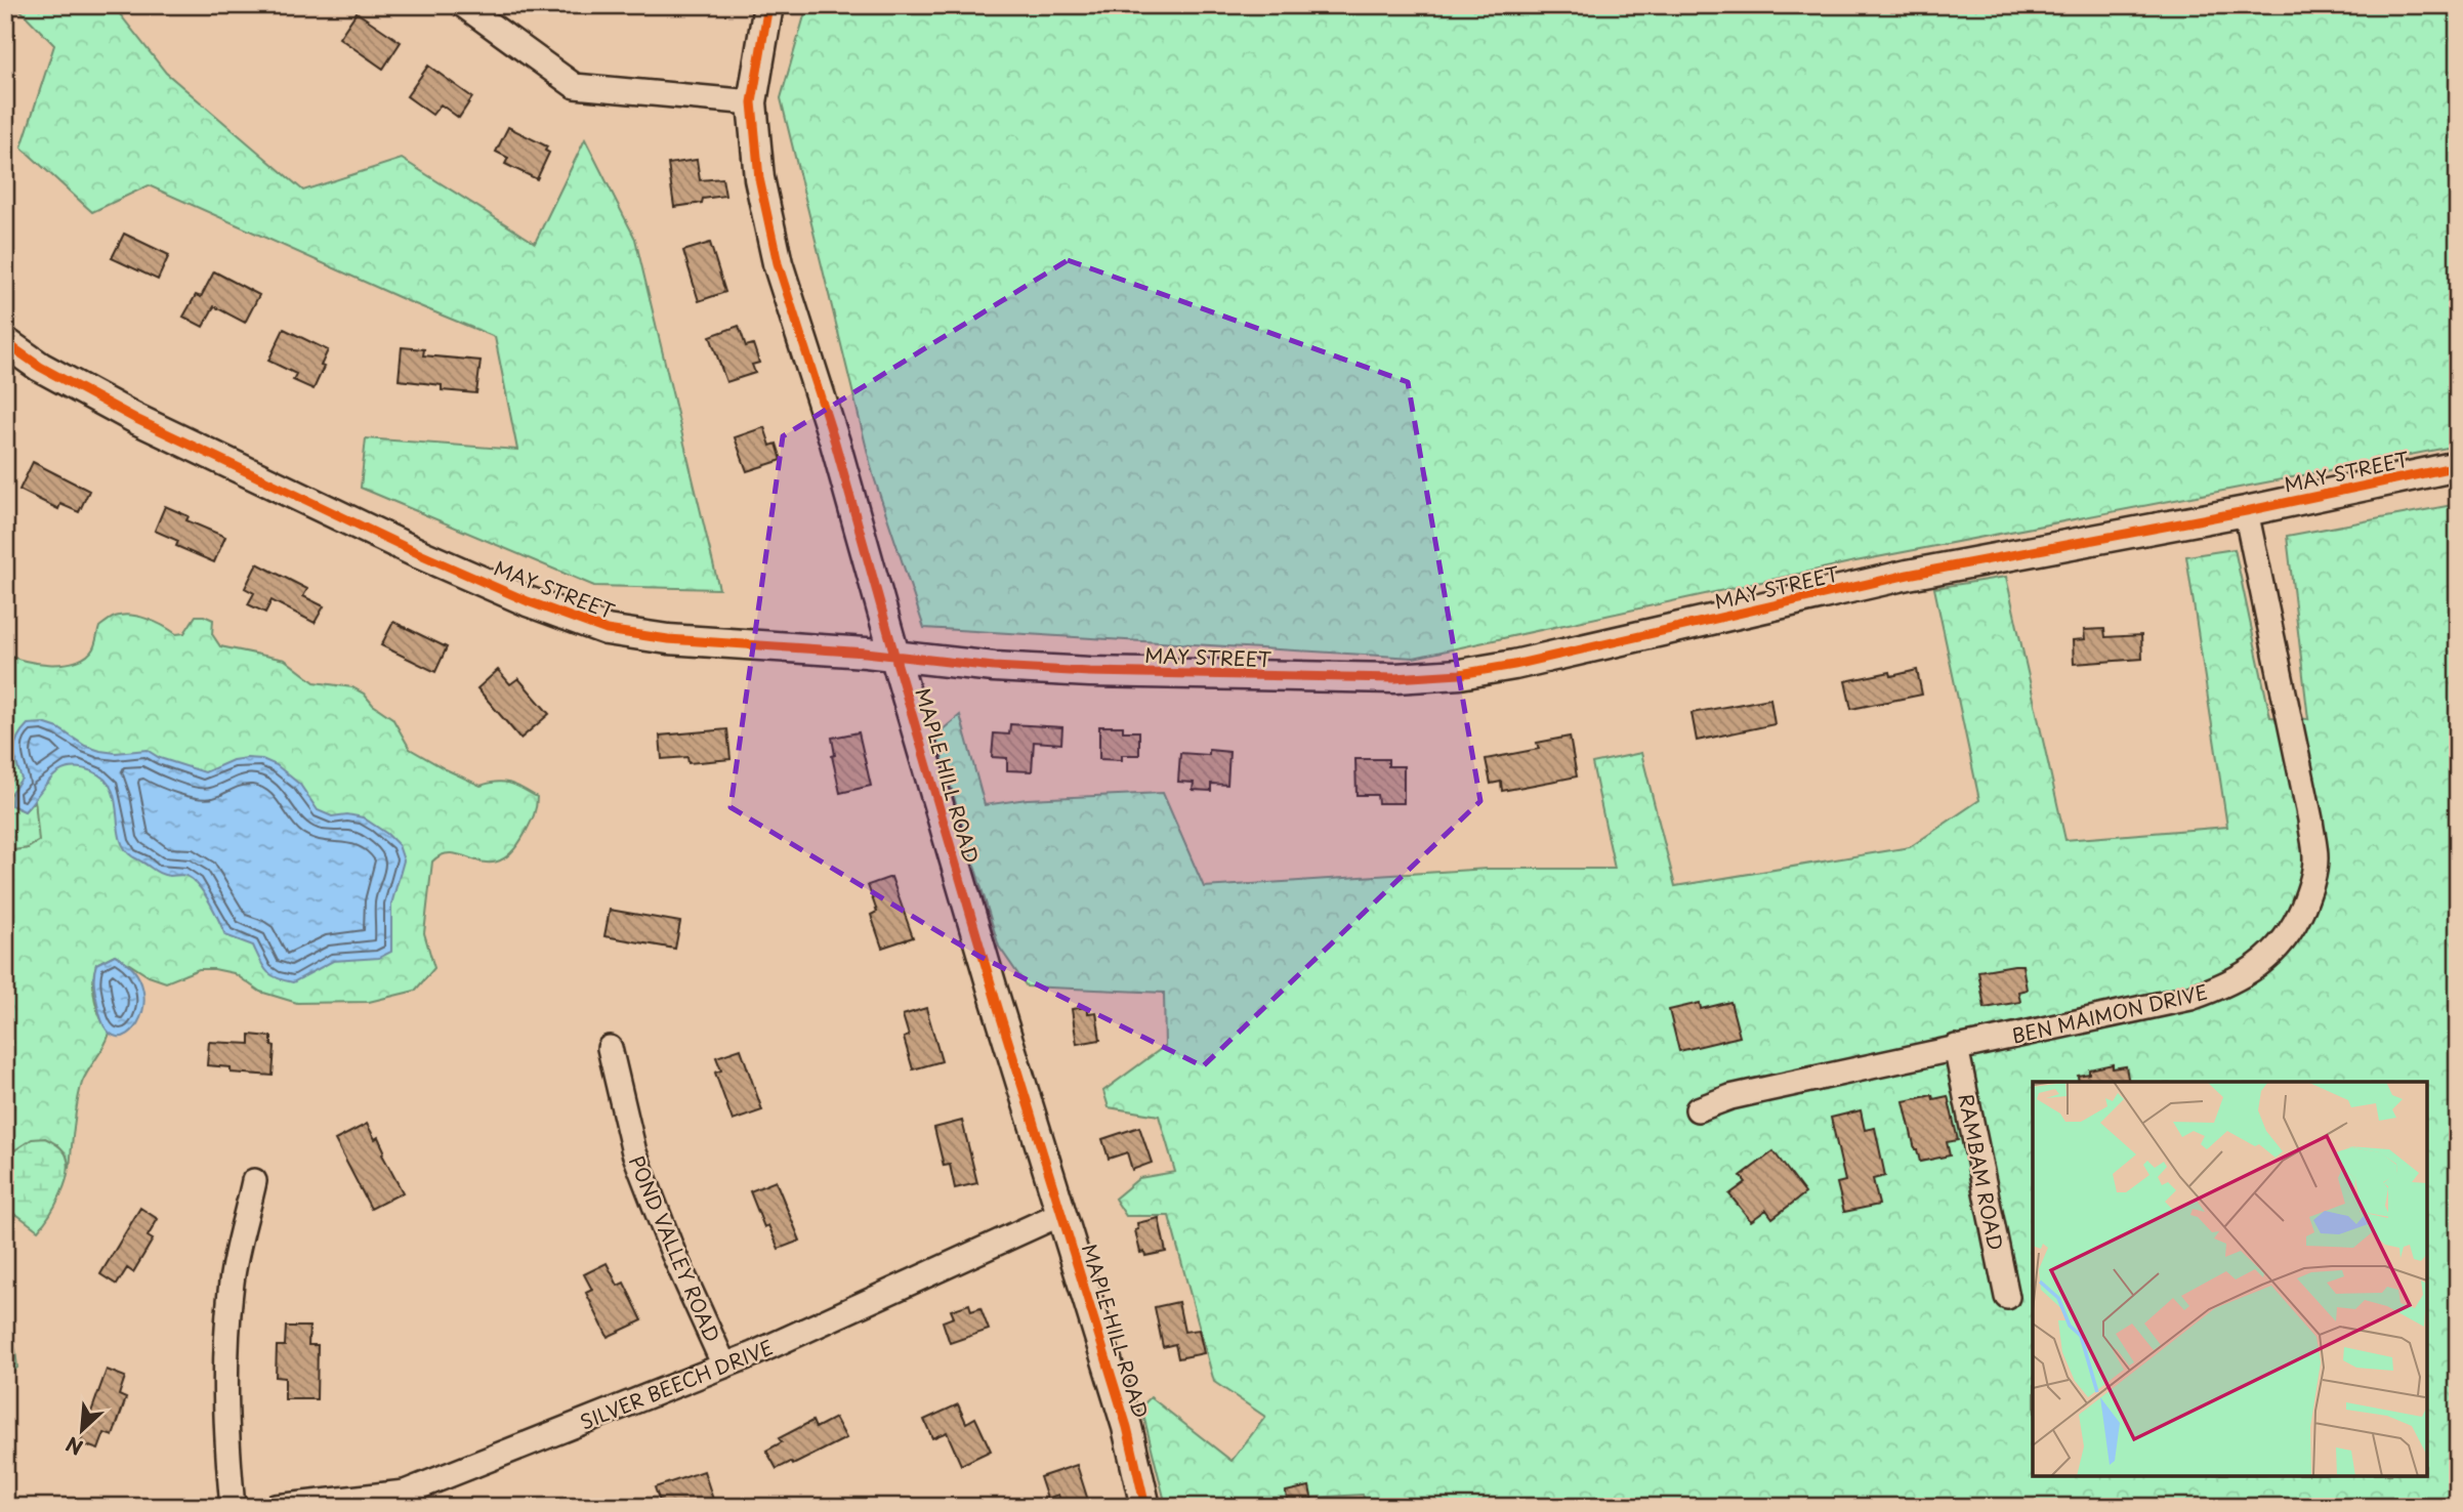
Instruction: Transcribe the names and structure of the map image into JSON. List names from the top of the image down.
{
  "streets": {
    "street": [
      "MAY STREET",
      "MAPLE HILL ROAD",
      "BEN MAIMON DRIVE",
      "RAMBAM ROAD",
      "POND VALLEY ROAD",
      "SILVER BEECH DRIVE"
    ]
  },
  "crossings": [
    ["MAY STREET", "MAPLE HILL ROAD"],
    ["MAY STREET", "BEN MAIMON DRIVE"],
    ["MAPLE HILL ROAD", "SILVER BEECH DRIVE"],
    ["BEN MAIMON DRIVE", "RAMBAM ROAD"],
    ["POND VALLEY ROAD", "SILVER BEECH DRIVE"]
  ],
  "north": "bottom left"
}
